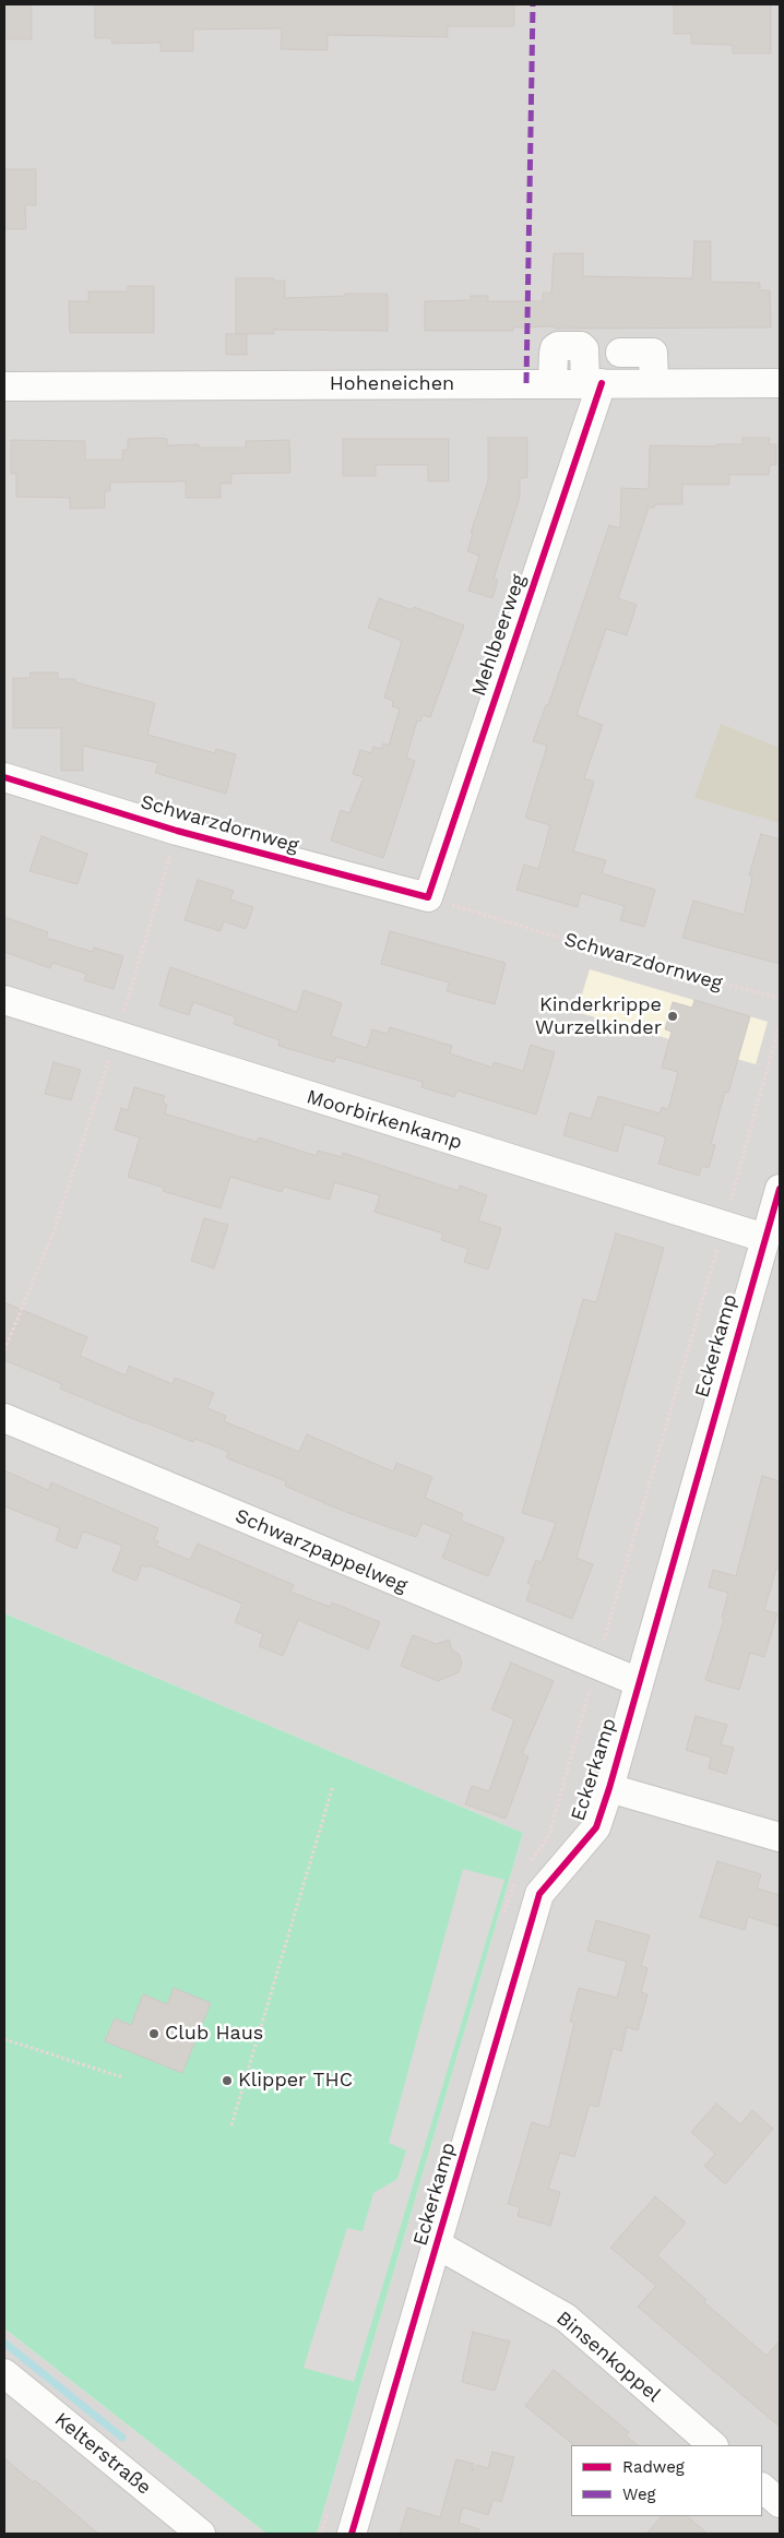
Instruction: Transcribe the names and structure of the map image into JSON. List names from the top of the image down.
{
  "streets": {
    "street": [
      "Hoheneichen",
      "Mehlbeerweg",
      "Schwarzdornweg",
      "Moorbirkenkamp",
      "Eckerkamp",
      "Schwarzpappelweg",
      "Binsenkoppel",
      "Kelterstraße"
    ]
  },
  "crossings": [
    ["Hoheneichen", "Mehlbeerweg"],
    ["Mehlbeerweg", "Schwarzdornweg"],
    ["Moorbirkenkamp", "Eckerkamp"],
    ["Eckerkamp", "Schwarzpappelweg"],
    ["Eckerkamp", "Binsenkoppel"]
  ],
  "places": ["Kinderkrippe Wurzelkinder", "Club Haus", "Klipper THC"],
  "legend": ["Radweg", "Weg"]
}
